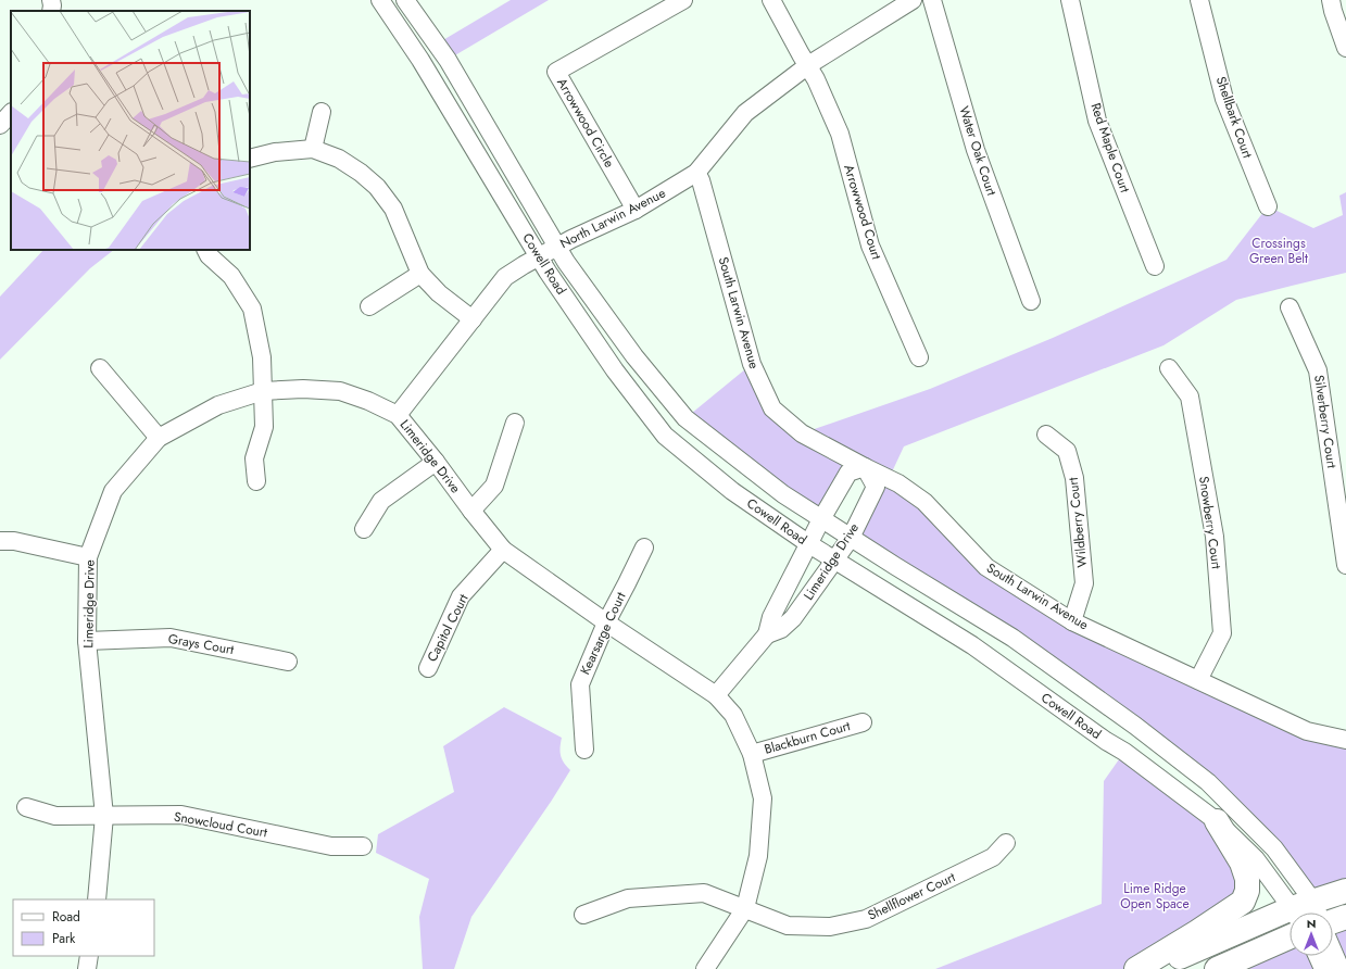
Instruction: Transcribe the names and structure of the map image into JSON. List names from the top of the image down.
{
  "streets": {
    "street": [
      "Shellbark Court",
      "Arrowwood Circle",
      "Red Maple Court",
      "Water Oak Court",
      "Arrowwood Court",
      "North Larwin Avenue",
      "Cowell Road",
      "South Larwin Avenue",
      "Silverberry Court",
      "Limeridge Drive",
      "Wildberry Court",
      "Snowberry Court",
      "Capitol Court",
      "Kearsarge Court",
      "Grays Court",
      "Blackburn Court",
      "Snowcloud Court",
      "Shellflower Court"
    ]
  },
  "crossings": [
    ["Arrowwood Circle", "North Larwin Avenue"],
    ["Arrowwood Court", "North Larwin Avenue"],
    ["North Larwin Avenue", "Cowell Road"],
    ["North Larwin Avenue", "South Larwin Avenue"],
    ["North Larwin Avenue", "Limeridge Drive"],
    ["Cowell Road", "Limeridge Drive"],
    ["South Larwin Avenue", "Limeridge Drive"],
    ["South Larwin Avenue", "Wildberry Court"],
    ["South Larwin Avenue", "Snowberry Court"],
    ["Limeridge Drive", "Capitol Court"],
    ["Limeridge Drive", "Kearsarge Court"],
    ["Limeridge Drive", "Grays Court"],
    ["Limeridge Drive", "Blackburn Court"],
    ["Limeridge Drive", "Snowcloud Court"],
    ["Limeridge Drive", "Shellflower Court"]
  ],
  "parks": ["Crossings Green Belt", "Lime Ridge Open Space"],
  "legend": ["Road", "Park"],
  "north": "top"
}
